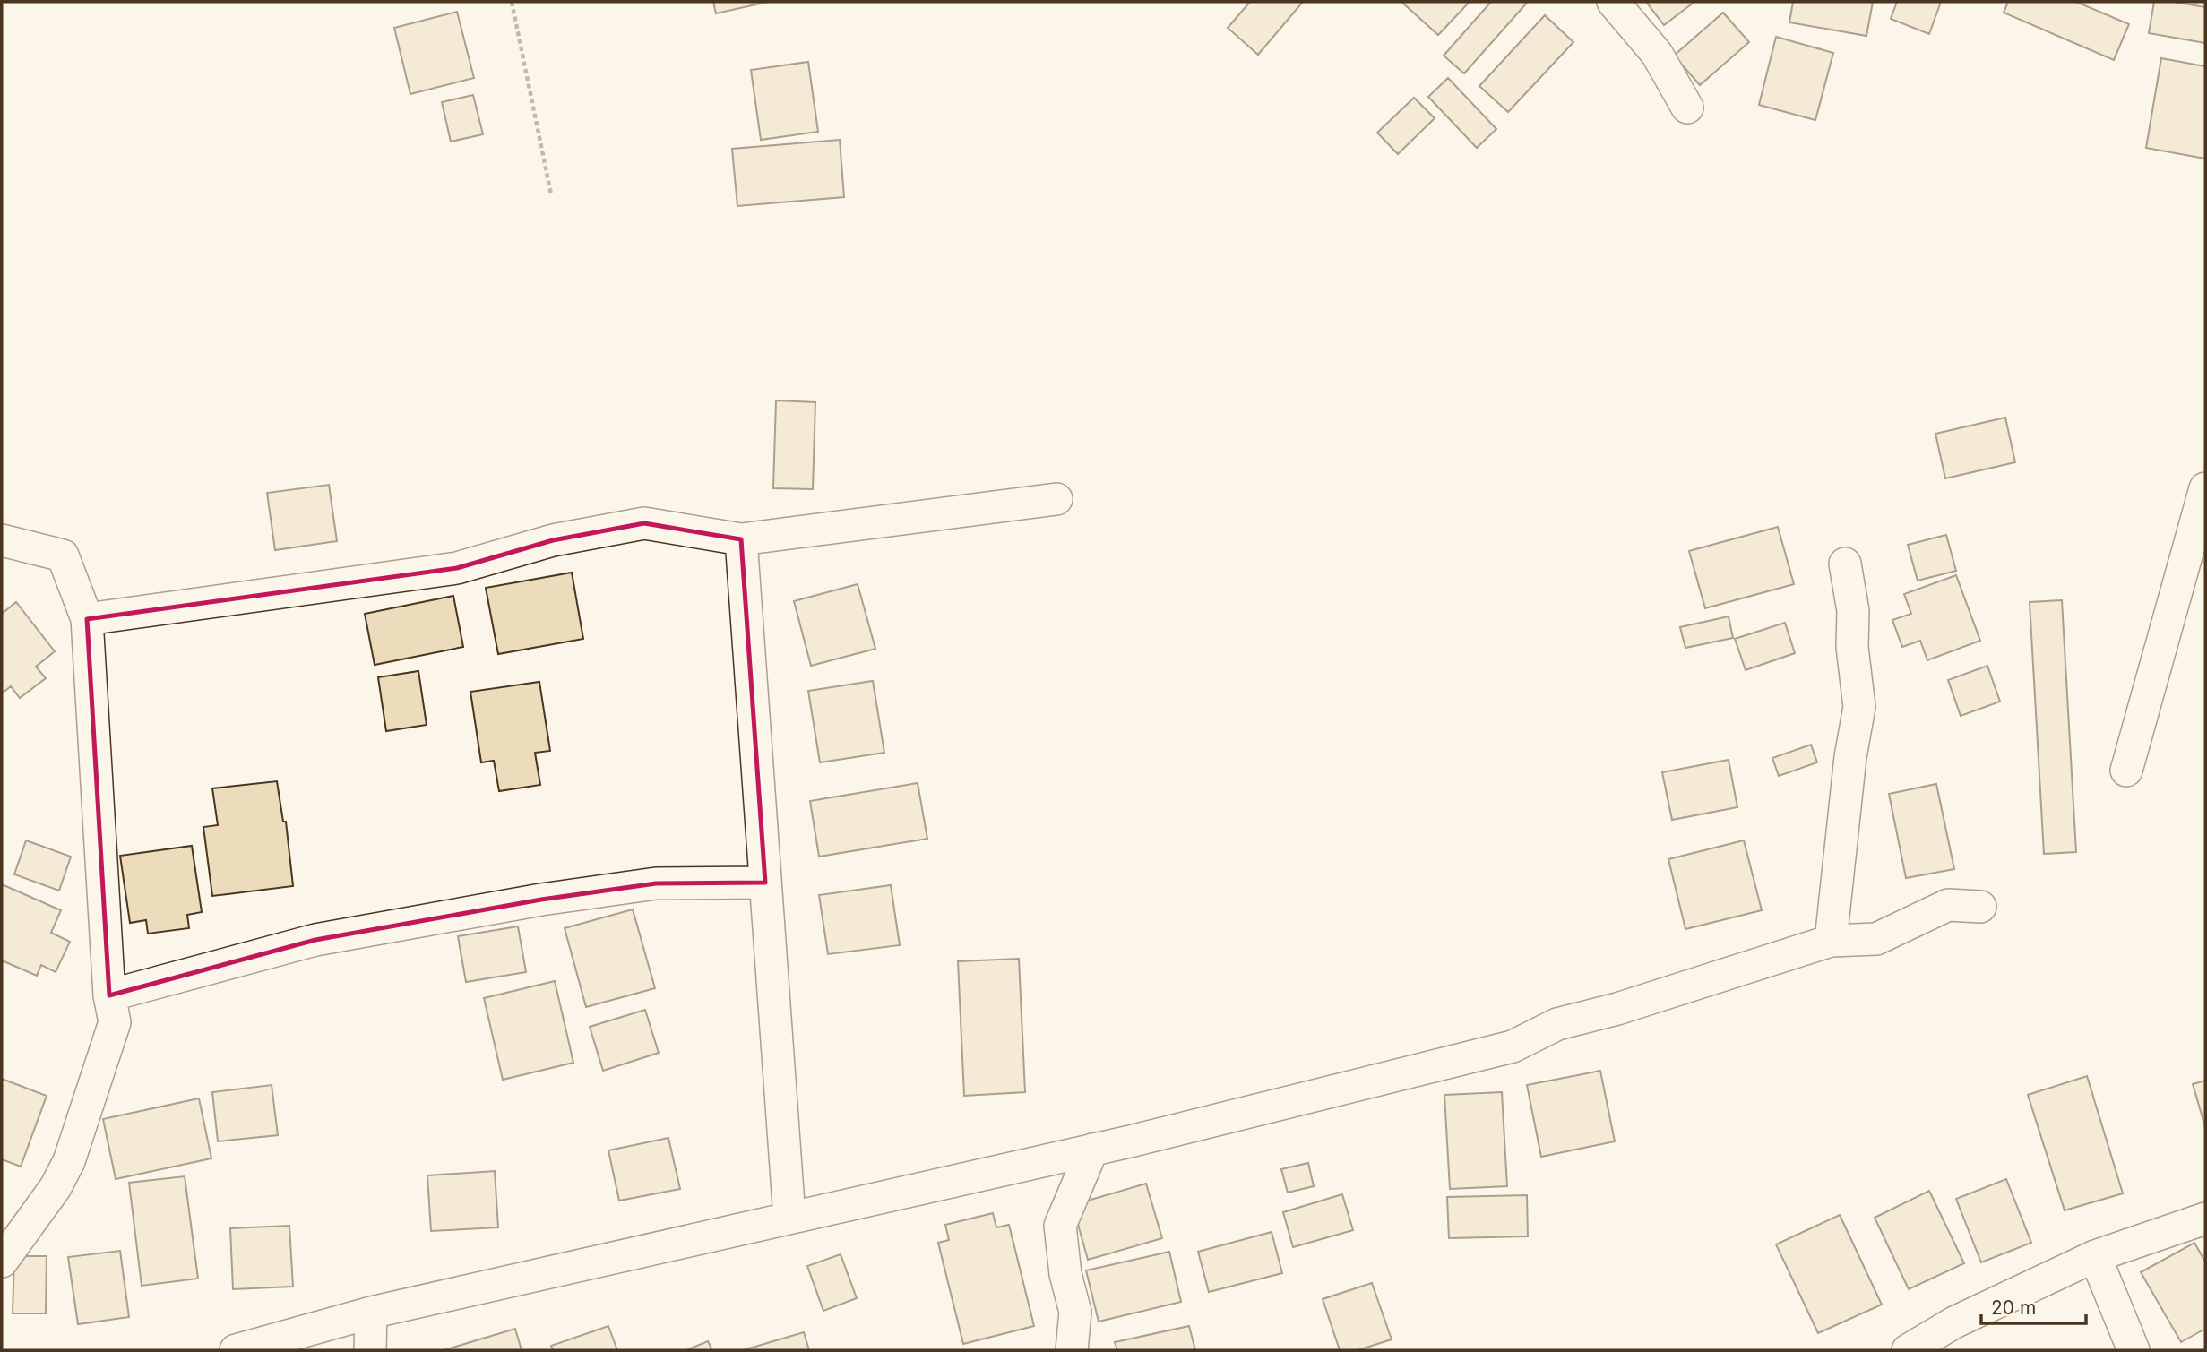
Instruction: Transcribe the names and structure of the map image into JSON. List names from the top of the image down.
{
  "scale_bar": "20 m"
}
